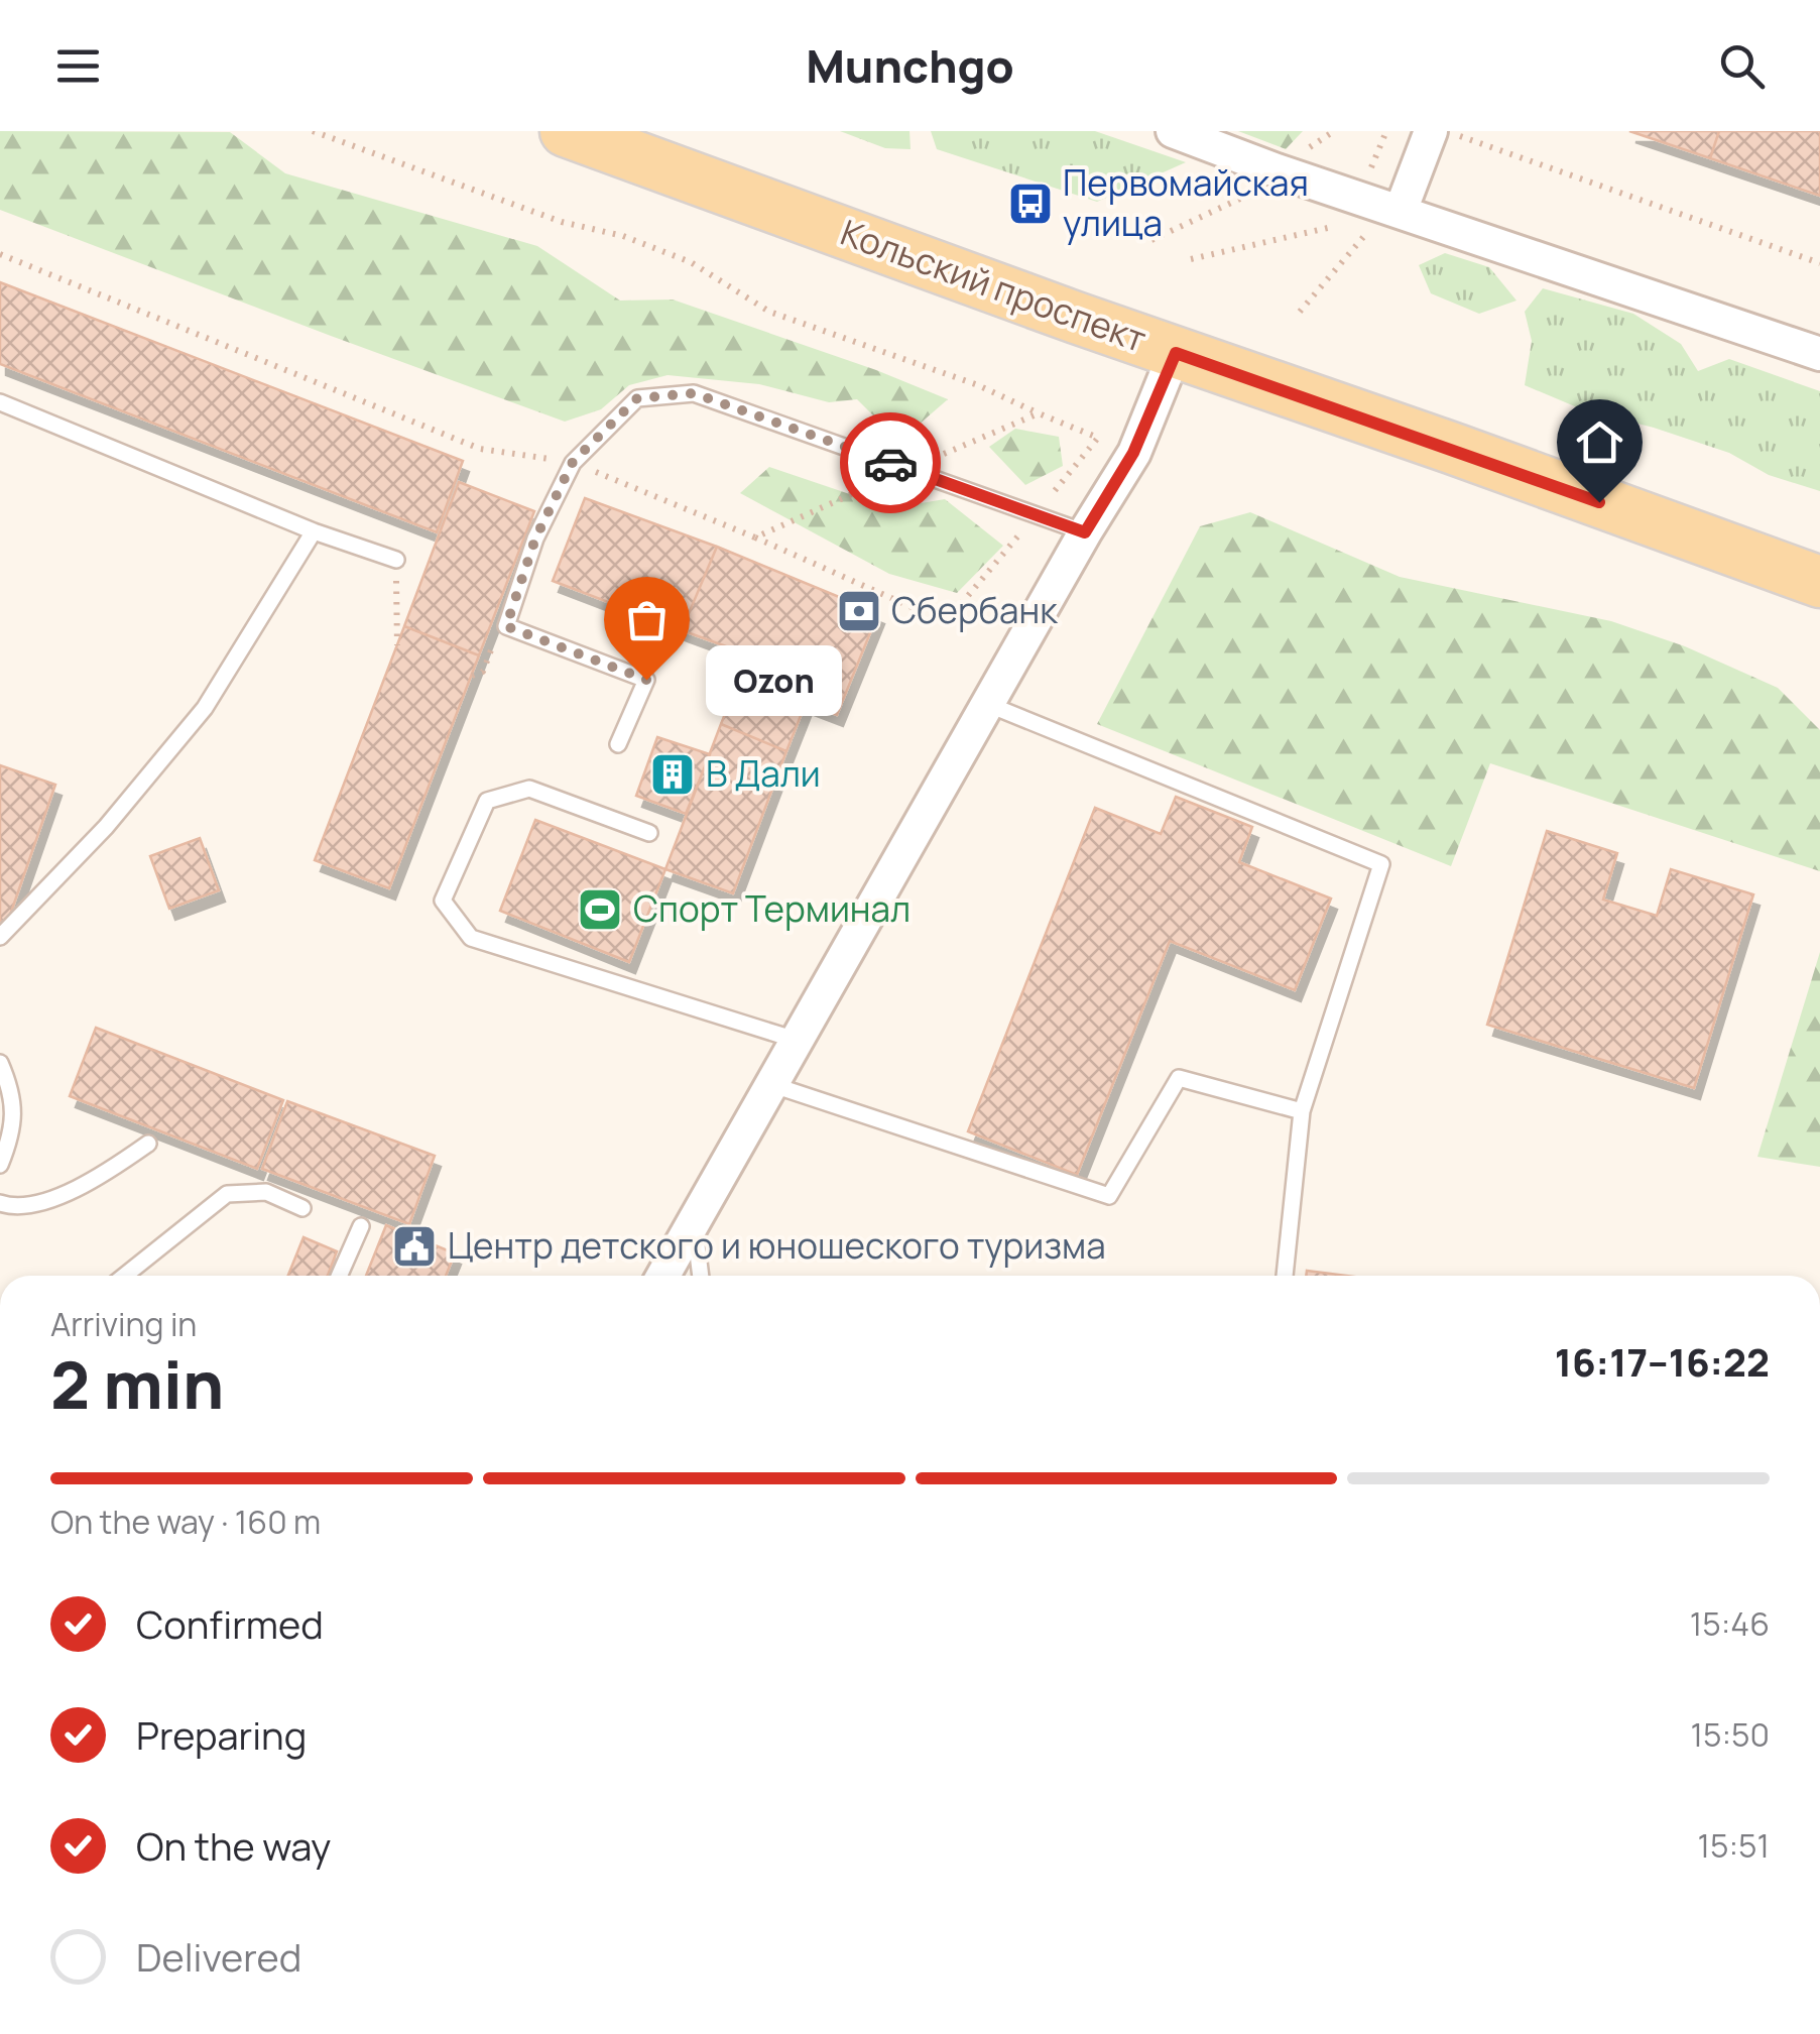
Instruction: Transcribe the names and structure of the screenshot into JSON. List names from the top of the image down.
{
  "streets": {
    "main road": ["Кольский проспект"]
  },
  "places": {
    "bus stop": ["Первомайская улица"],
    "bank": ["Сбербанк"],
    "other": ["Ozon"],
    "building": ["В Дали"],
    "sports": ["Спорт Терминал"],
    "public building": ["Центр детского и юношеского туризма"]
  },
  "page": {
    "header": "Munchgo",
    "bubble": "Ozon",
    "heading": ["2 min", "Arriving in", "16:17–16:22"],
    "bar": "On the way · 160 m",
    "list": [
      ["Confirmed", "15:46"],
      ["Preparing", "15:50"],
      ["On the way", "15:51"],
      "Delivered"
    ]
  }
}
